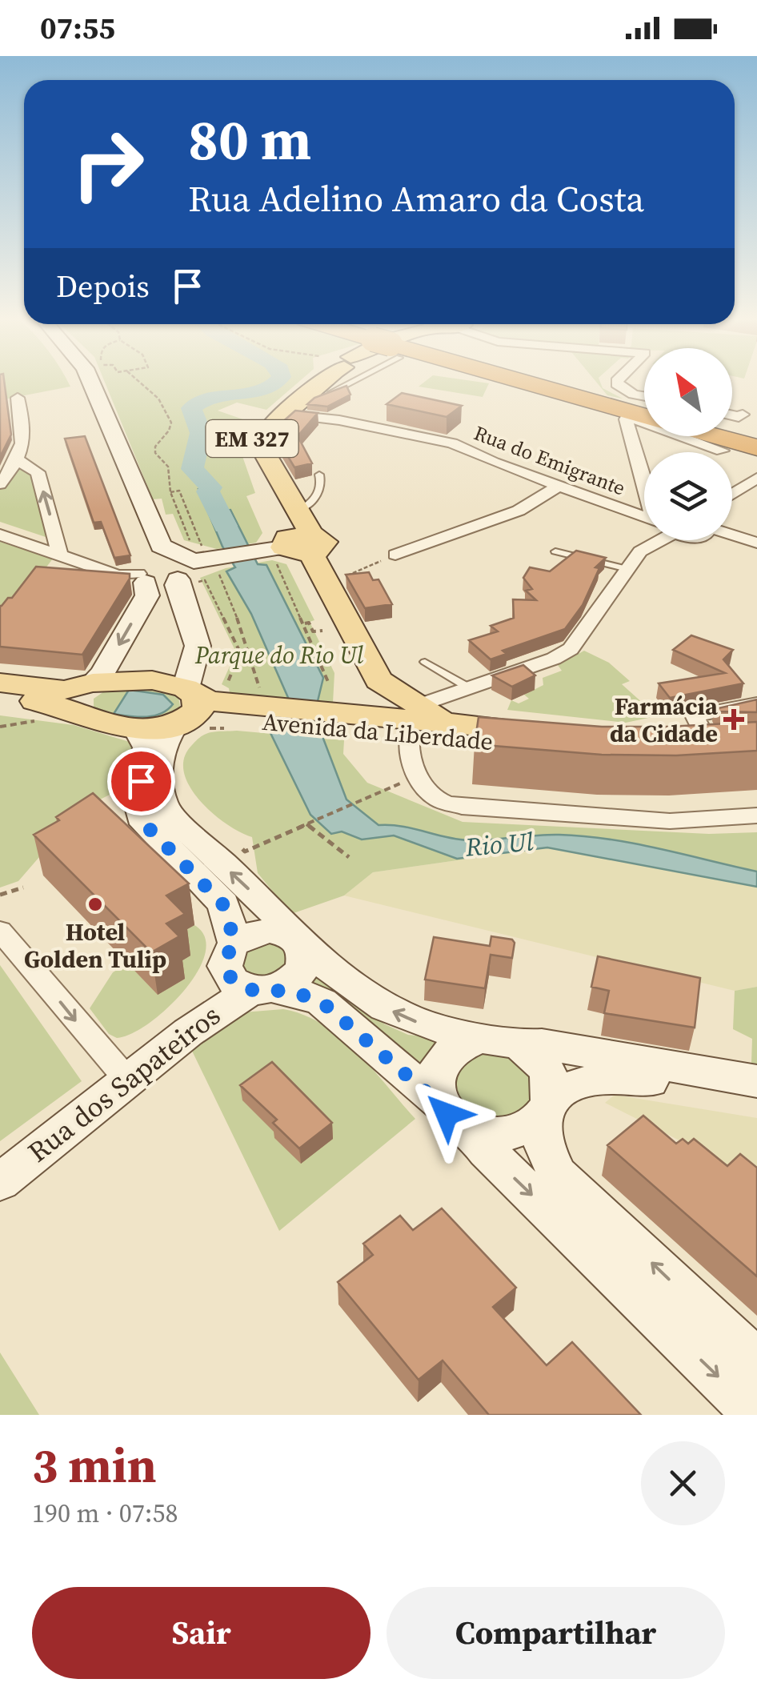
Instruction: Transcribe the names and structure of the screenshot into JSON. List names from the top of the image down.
{
  "streets": {
    "main road": ["EM 327", "Avenida da Liberdade", "Rua dos Sapateiros"],
    "street": ["Rua do Emigrante"]
  },
  "crossings": [
    ["EM 327", "Rua do Emigrante"]
  ],
  "water": ["Rio Ul"],
  "parks": ["Parque do Rio Ul"],
  "places": {
    "health": ["Farmácia da Cidade"],
    "other": ["Hotel Golden Tulip"]
  },
  "north": "top left",
  "page": {
    "status": "07:55",
    "turn": ["80 m", "Rua Adelino Amaro da Costa"],
    "then": "Depois",
    "heading": ["3 min", "190 m · 07:58"],
    "buttons": ["Sair", "Compartilhar"]
  }
}
